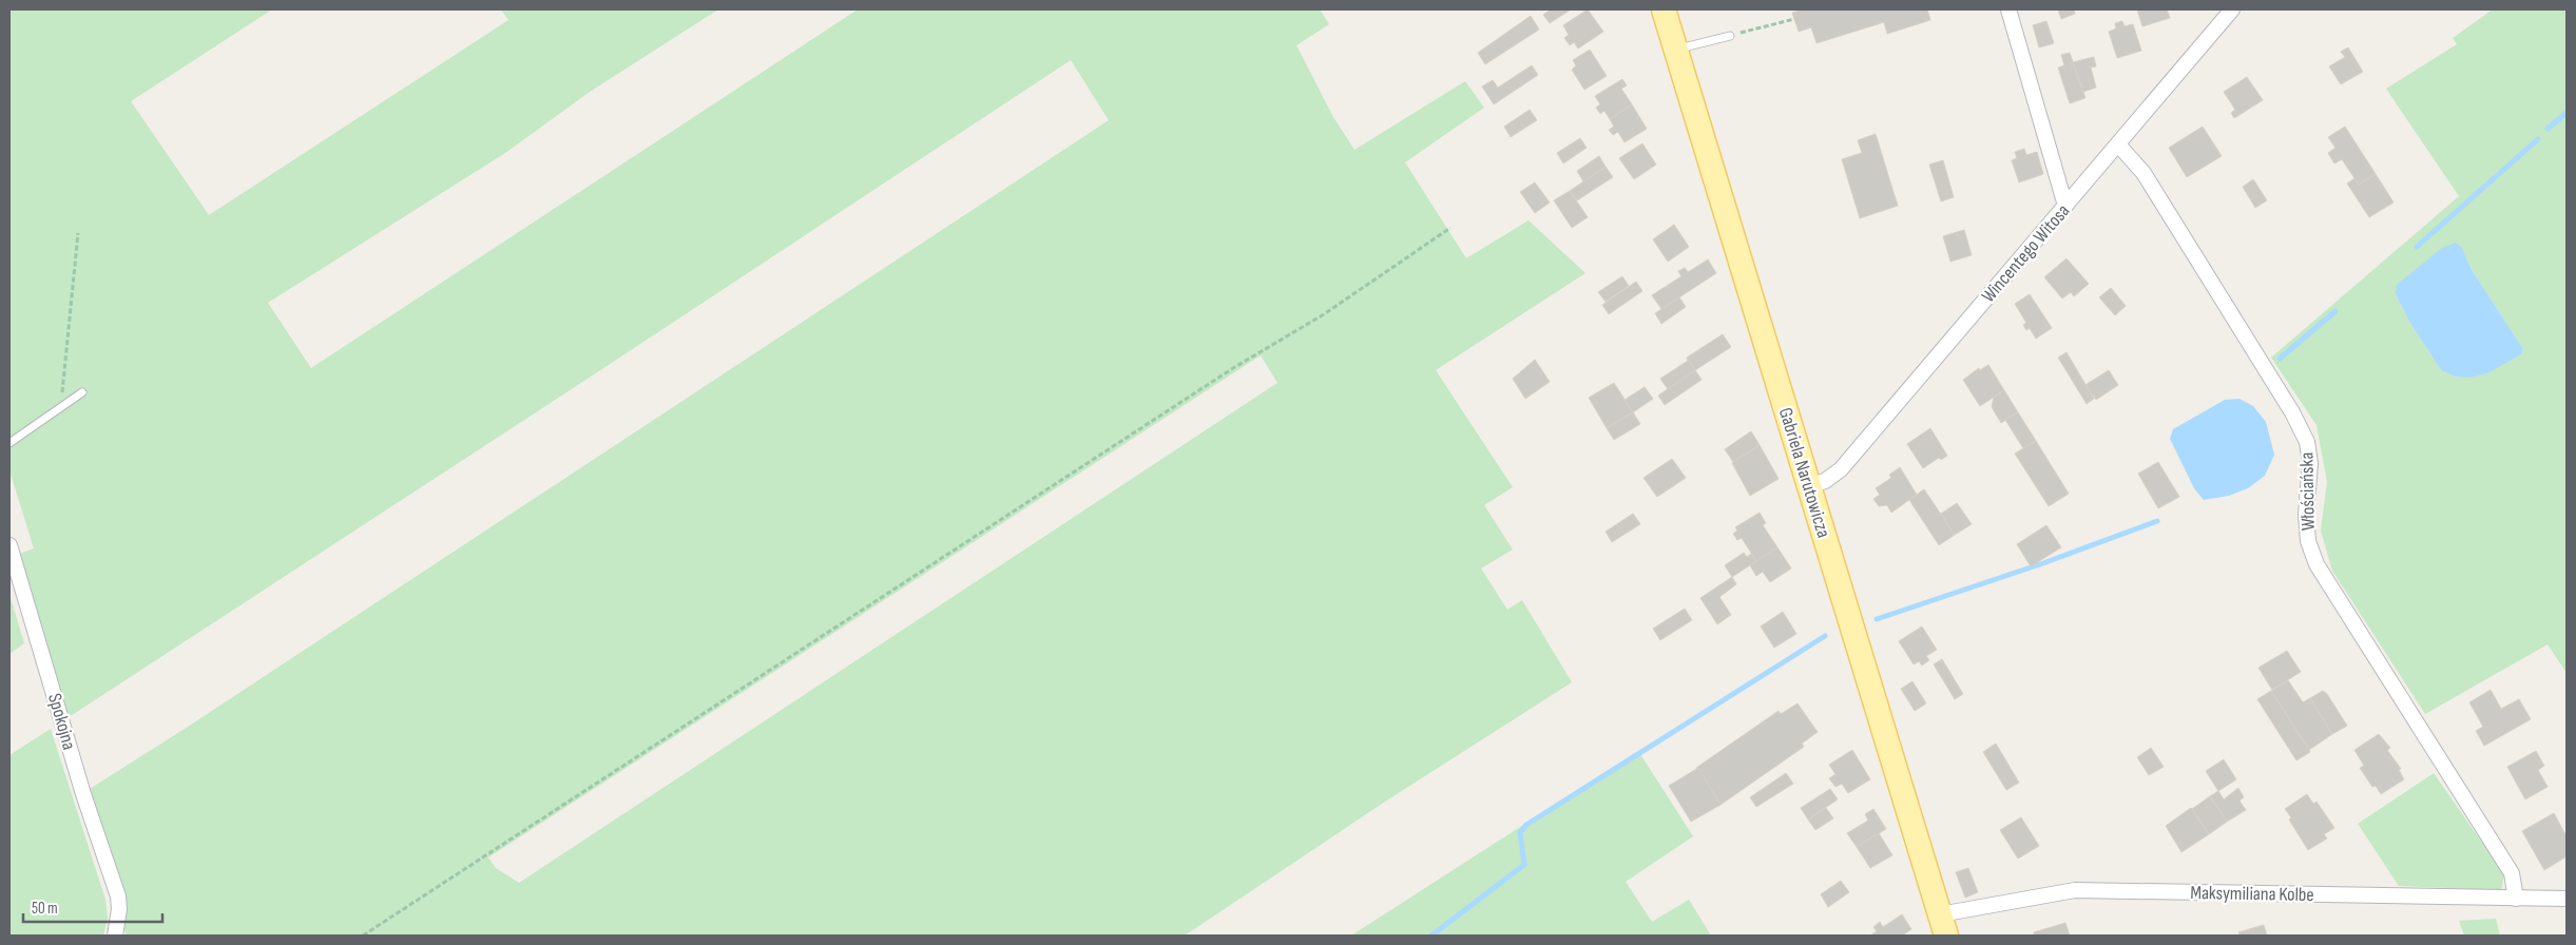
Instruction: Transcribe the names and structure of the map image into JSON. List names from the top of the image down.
{
  "streets": {
    "main road": ["Gabriela Narutowicza"],
    "street": [
      "Wincentego Witosa",
      "Włościańska",
      "Spokojna",
      "Maksymiliana Kolbe"
    ]
  },
  "crossings": [
    ["Wincentego Witosa", "Gabriela Narutowicza"],
    ["Wincentego Witosa", "Włościańska"],
    ["Gabriela Narutowicza", "Maksymiliana Kolbe"],
    ["Włościańska", "Maksymiliana Kolbe"]
  ],
  "scale_bar": "50 m"
}
